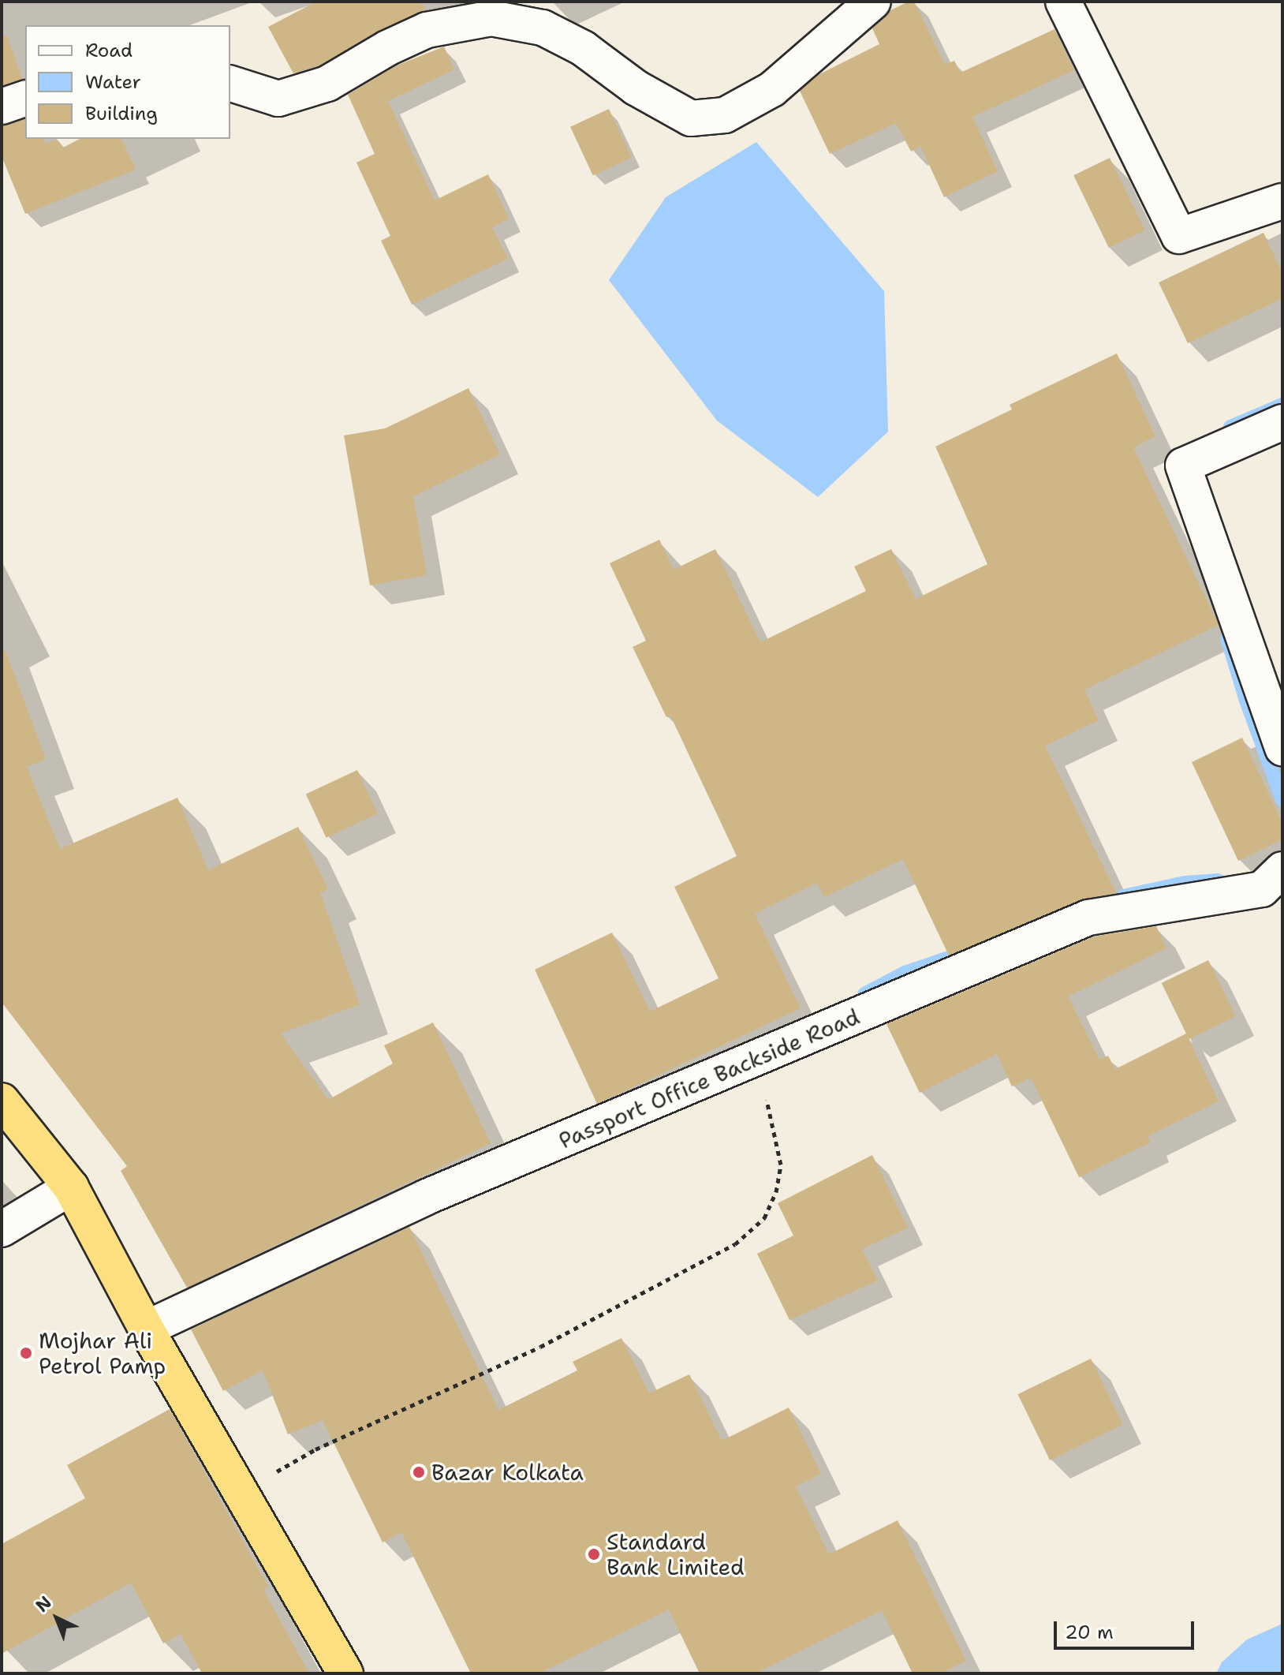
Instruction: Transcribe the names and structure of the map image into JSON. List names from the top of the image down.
{
  "streets": {
    "street": ["Passport Office Backside Road"]
  },
  "places": ["Mojhar Ali Petrol Pamp", "Bazar Kolkata", "Standard Bank Limited"],
  "legend": ["Road", "Water", "Building"],
  "scale_bar": "20 m",
  "north": "top left"
}
